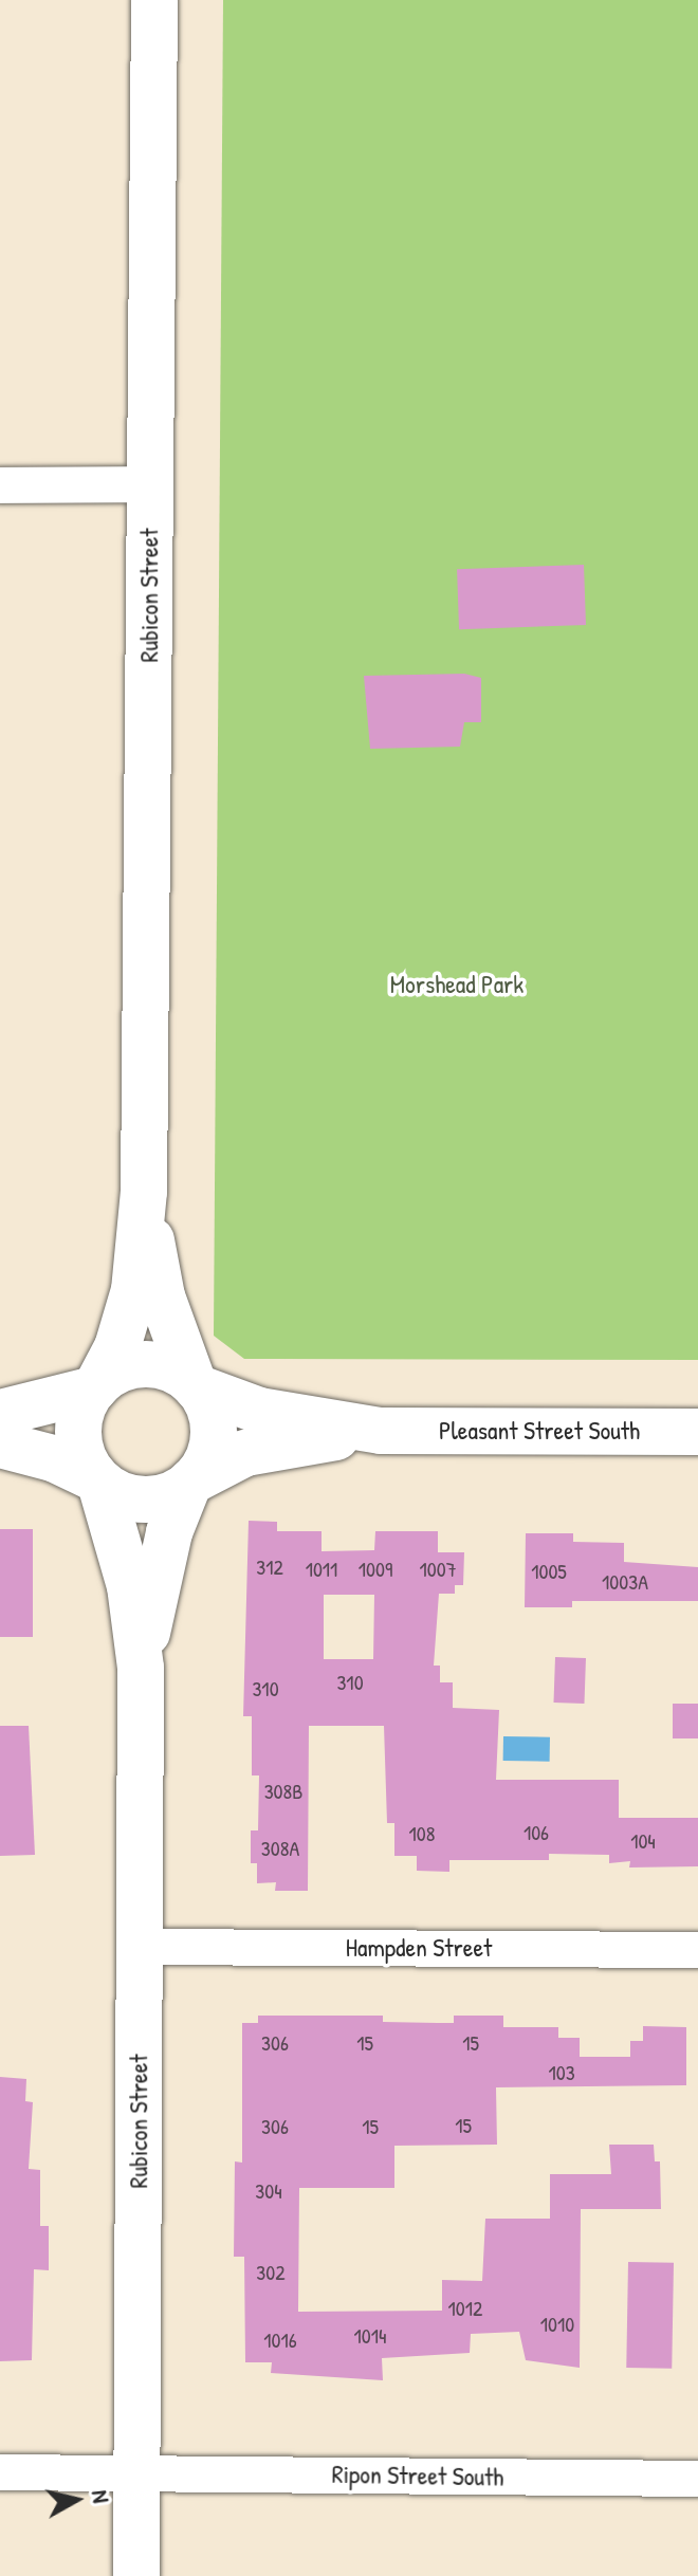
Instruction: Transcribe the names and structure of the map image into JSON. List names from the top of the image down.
{
  "streets": {
    "street": [
      "Rubicon Street",
      "Pleasant Street South",
      "Hampden Street",
      "Ripon Street South"
    ]
  },
  "crossings": [
    ["Rubicon Street", "Pleasant Street South"],
    ["Rubicon Street", "Hampden Street"],
    ["Rubicon Street", "Ripon Street South"]
  ],
  "parks": ["Morshead Park"],
  "house_numbers": [
    "312",
    "1011",
    "1009",
    "1007",
    "1005",
    "1003A",
    "310",
    "310",
    "308B",
    "106",
    "108",
    "104",
    "308A",
    "306",
    "15",
    "15",
    "103",
    "15",
    "306",
    "15",
    "304",
    "302",
    "1012",
    "1010",
    "1014",
    "1016"
  ],
  "north": "right"
}
